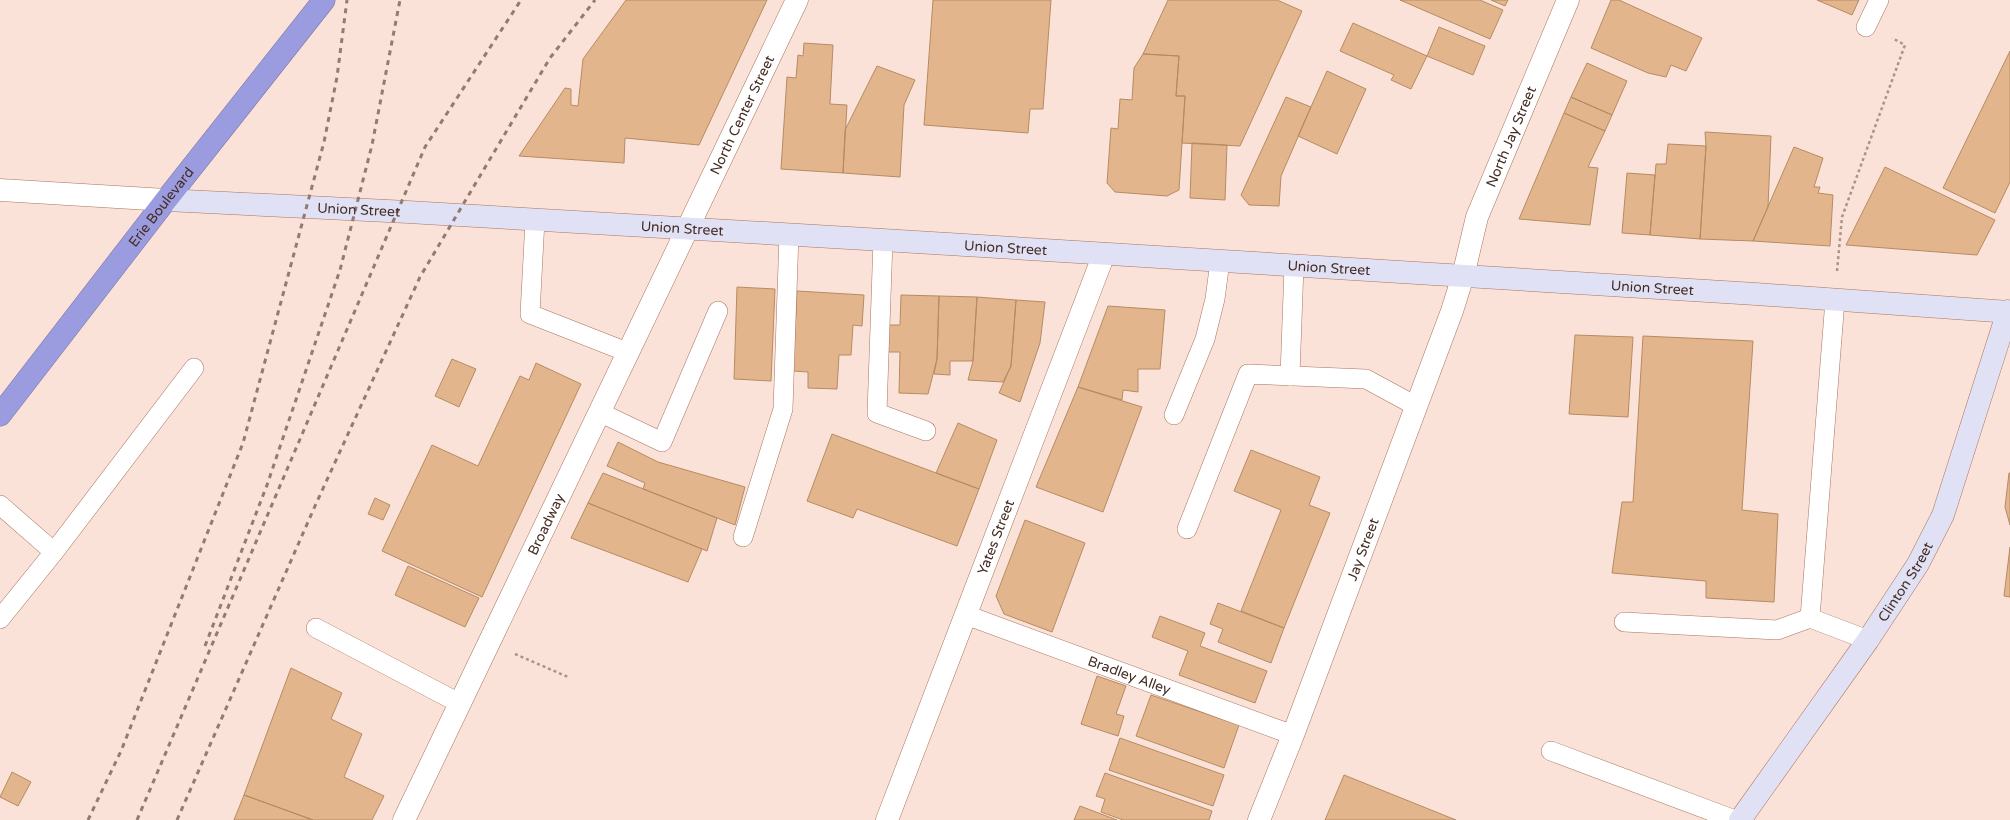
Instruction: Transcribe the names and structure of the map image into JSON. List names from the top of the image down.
{
  "streets": {
    "highway": ["Erie Boulevard"],
    "main road": ["Union Street", "Clinton Street"],
    "street": [
      "North Center Street",
      "North Jay Street",
      "Broadway",
      "Yates Street",
      "Jay Street"
    ],
    "lane": ["Bradley Alley"]
  },
  "crossings": [
    ["North Center Street", "Union Street"],
    ["North Center Street", "Broadway"],
    ["North Jay Street", "Union Street"],
    ["North Jay Street", "Jay Street"],
    ["Erie Boulevard", "Union Street"],
    ["Union Street", "Broadway"],
    ["Union Street", "Yates Street"],
    ["Union Street", "Jay Street"],
    ["Union Street", "Clinton Street"],
    ["Yates Street", "Bradley Alley"],
    ["Jay Street", "Bradley Alley"]
  ]
}
